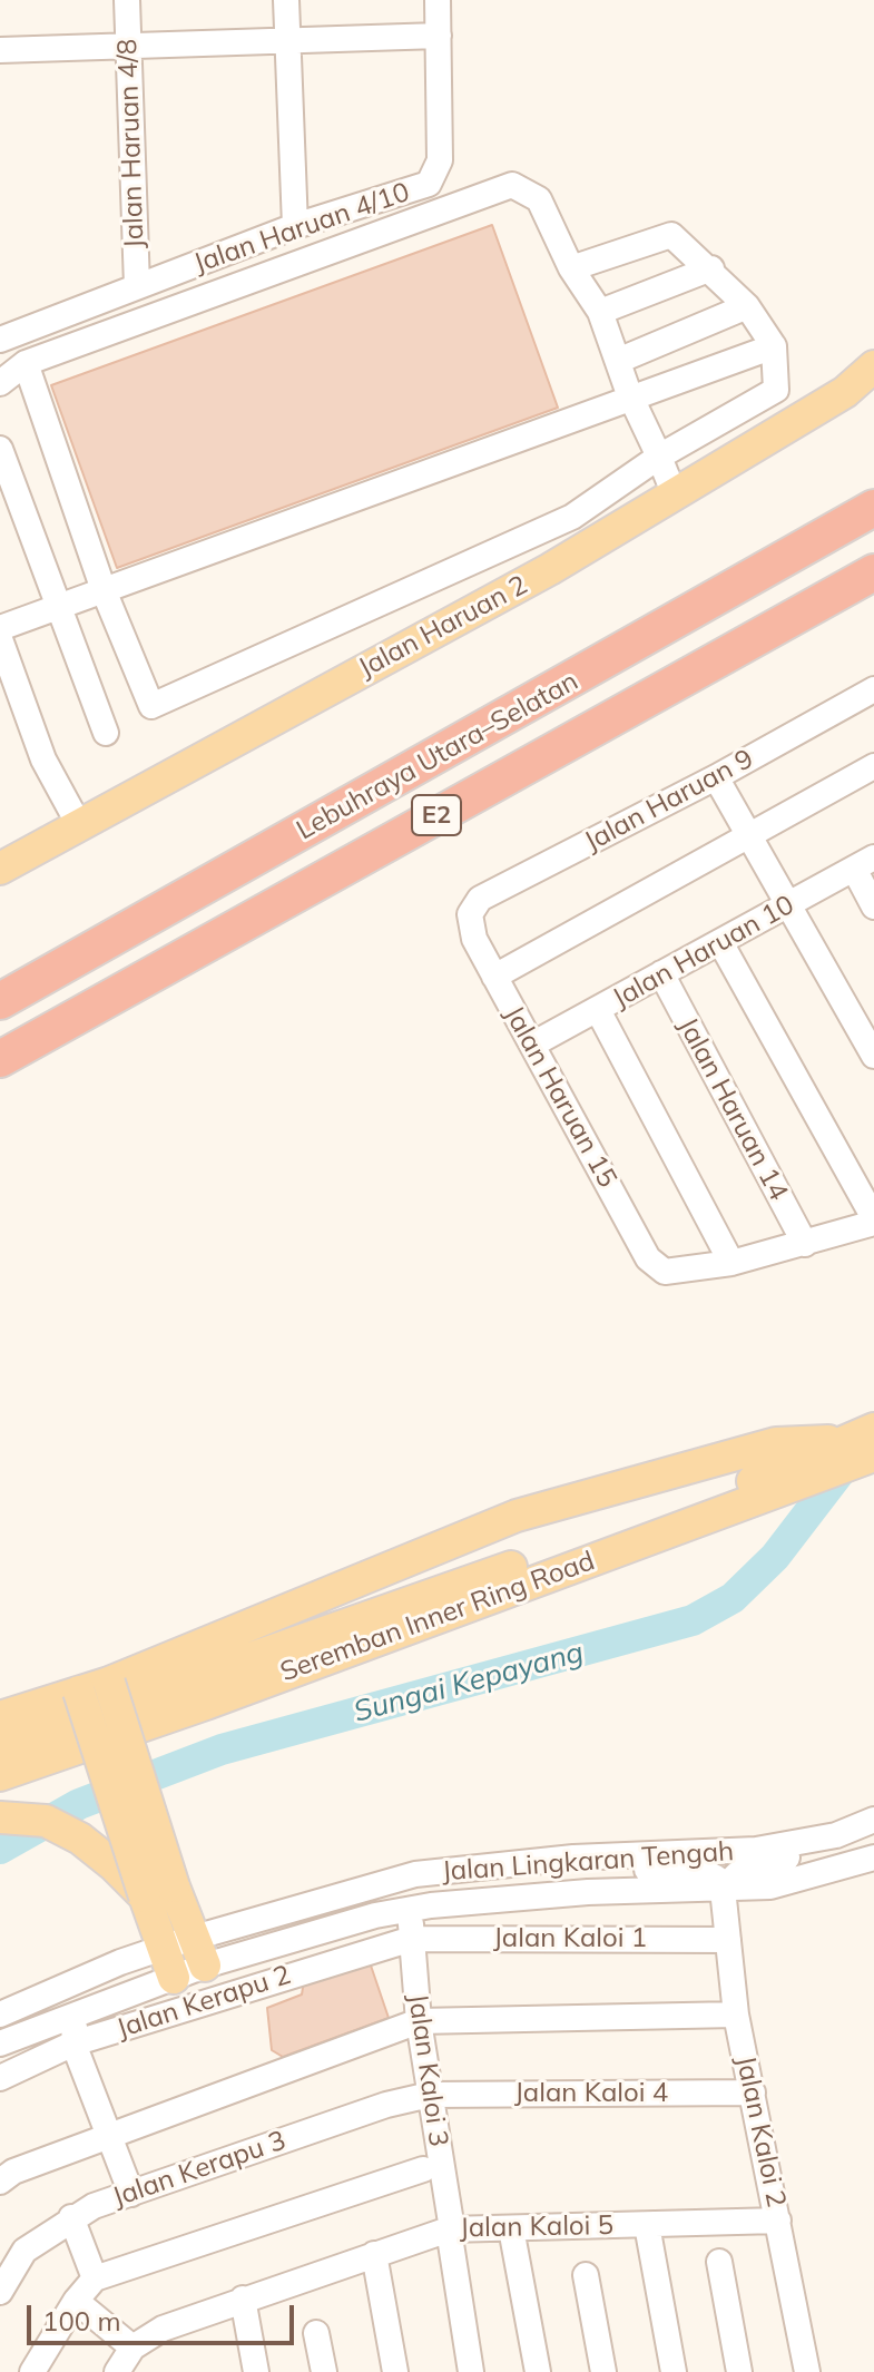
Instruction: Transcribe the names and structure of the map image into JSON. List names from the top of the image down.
{
  "streets": {
    "highway": ["Lebuhraya Utara–Selatan", "E2"],
    "main road": ["Jalan Haruan 2", "Seremban Inner Ring Road"],
    "street": [
      "Jalan Haruan 4/8",
      "Jalan Haruan 4/10",
      "Jalan Haruan 9",
      "Jalan Haruan 10",
      "Jalan Haruan 15",
      "Jalan Haruan 14",
      "Jalan Lingkaran Tengah",
      "Jalan Kaloi 1",
      "Jalan Kerapu 2",
      "Jalan Kaloi 3",
      "Jalan Kaloi 4",
      "Jalan Kaloi 2",
      "Jalan Kerapu 3",
      "Jalan Kaloi 5"
    ]
  },
  "crossings": [
    ["Jalan Haruan 4/8", "Jalan Haruan 4/10"],
    ["Jalan Haruan 9", "Jalan Haruan 15"],
    ["Jalan Haruan 10", "Jalan Haruan 15"],
    ["Jalan Haruan 10", "Jalan Haruan 14"],
    ["Jalan Lingkaran Tengah", "Jalan Kaloi 3"],
    ["Jalan Lingkaran Tengah", "Jalan Kaloi 2"],
    ["Jalan Kaloi 1", "Jalan Kerapu 2"],
    ["Jalan Kaloi 1", "Jalan Kaloi 3"],
    ["Jalan Kaloi 1", "Jalan Kaloi 2"],
    ["Jalan Kerapu 2", "Jalan Kaloi 3"],
    ["Jalan Kaloi 3", "Jalan Kaloi 4"],
    ["Jalan Kaloi 3", "Jalan Kerapu 3"],
    ["Jalan Kaloi 3", "Jalan Kaloi 5"],
    ["Jalan Kaloi 4", "Jalan Kaloi 2"],
    ["Jalan Kaloi 4", "Jalan Kerapu 3"],
    ["Jalan Kaloi 2", "Jalan Kaloi 5"]
  ],
  "water": ["Sungai Kepayang"],
  "scale_bar": "100 m"
}
